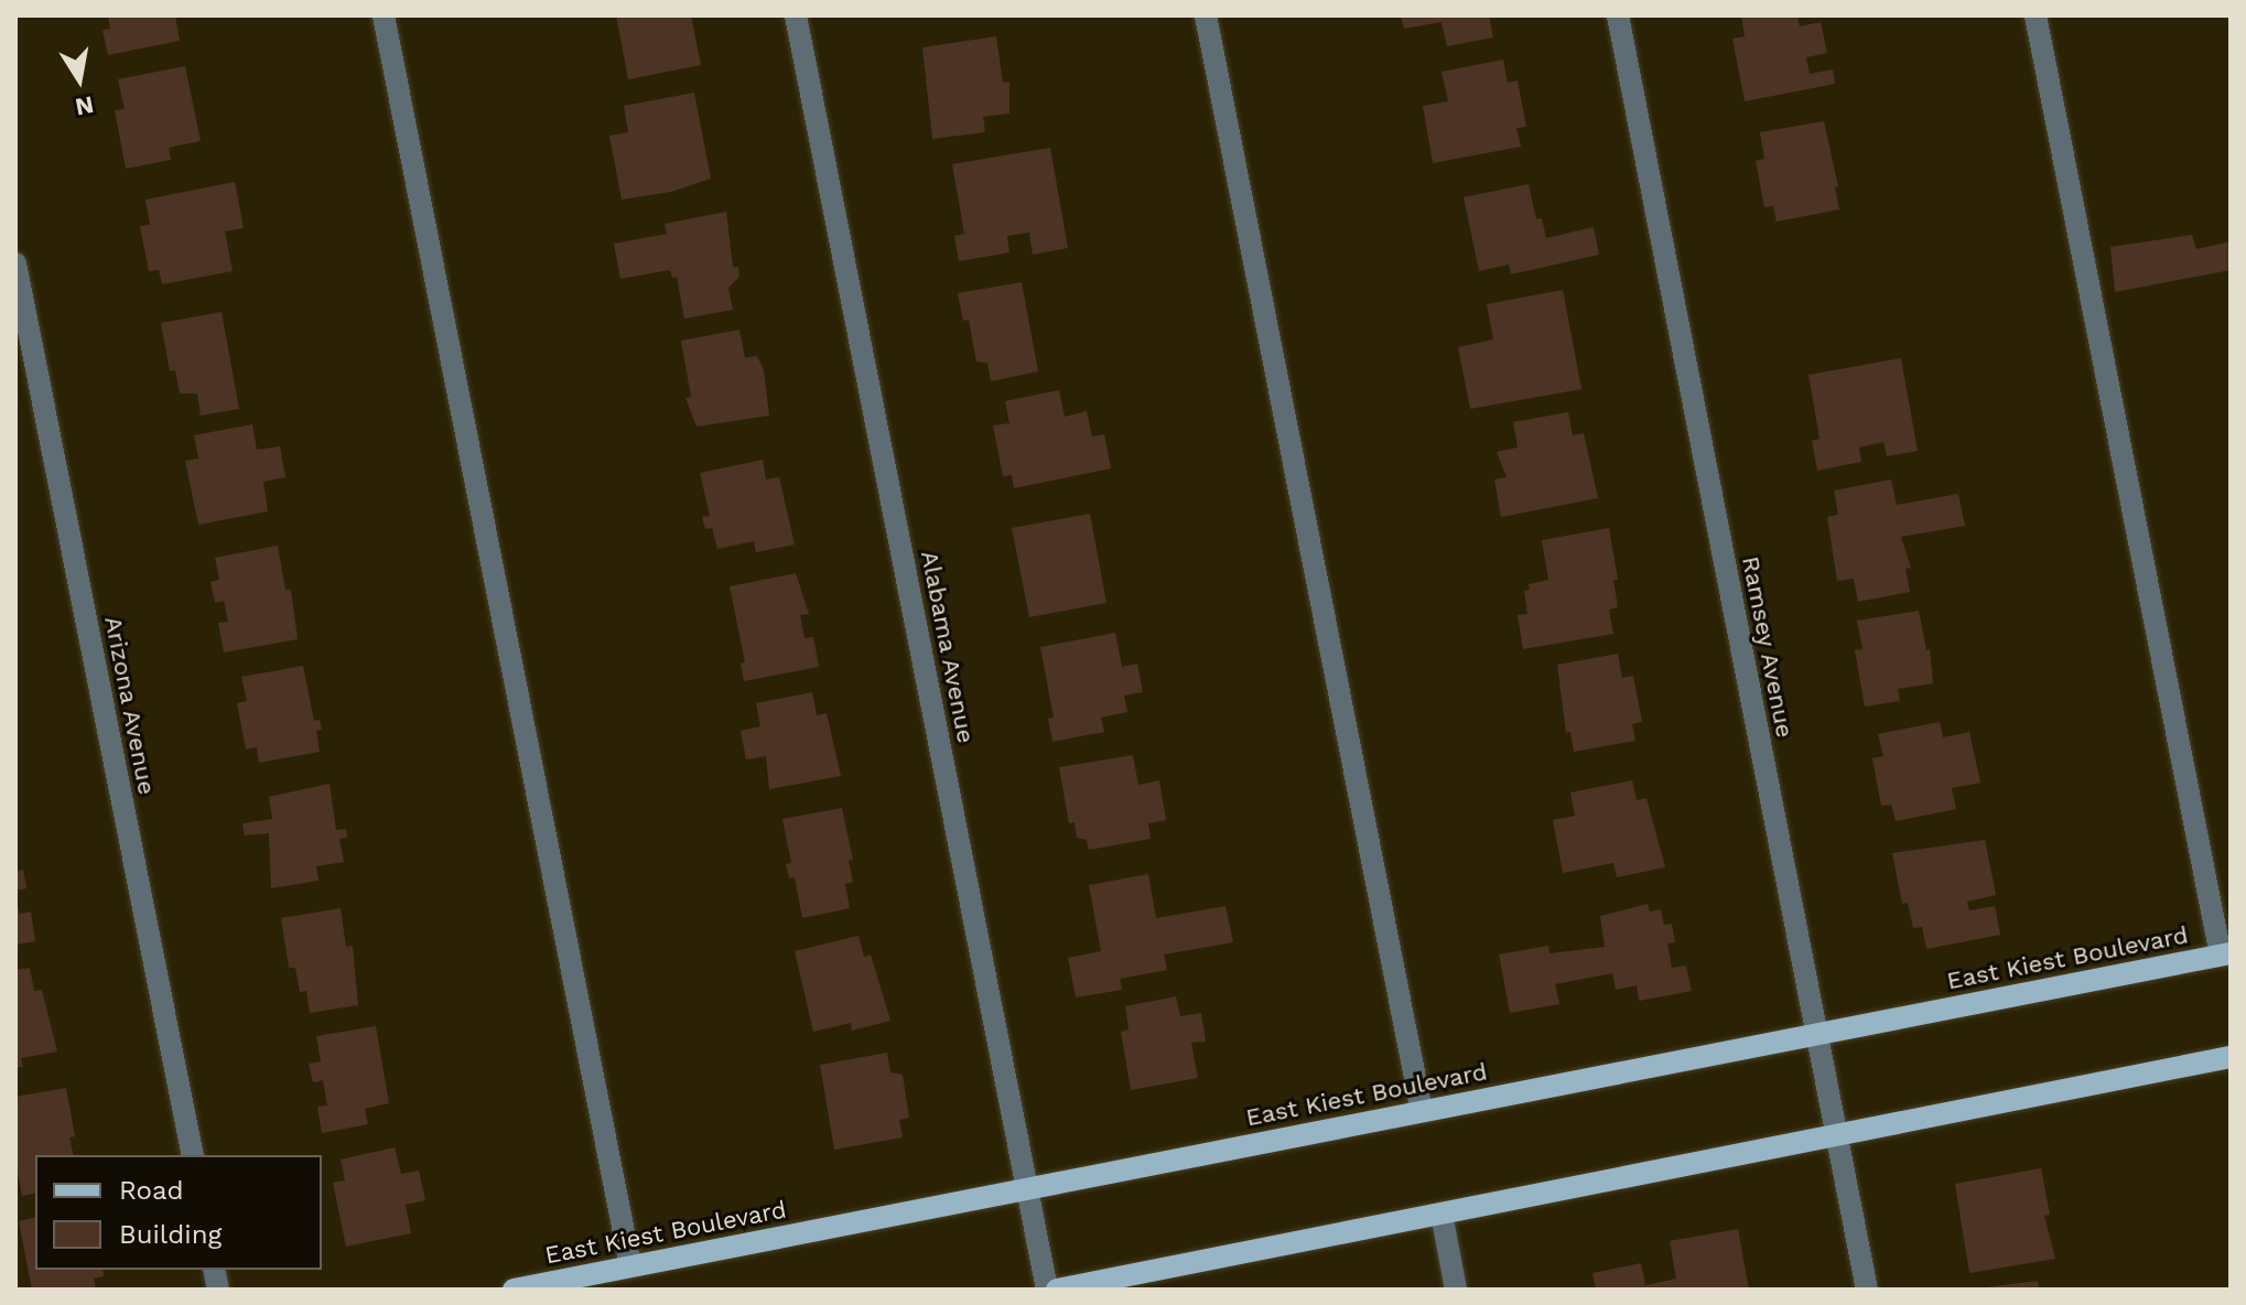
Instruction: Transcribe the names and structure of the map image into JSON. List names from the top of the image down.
{
  "streets": {
    "main road": ["East Kiest Boulevard"],
    "street": ["Alabama Avenue", "Ramsey Avenue", "Arizona Avenue"]
  },
  "crossings": [
    ["Alabama Avenue", "East Kiest Boulevard"],
    ["Ramsey Avenue", "East Kiest Boulevard"]
  ],
  "legend": ["Road", "Building"],
  "north": "bottom"
}
